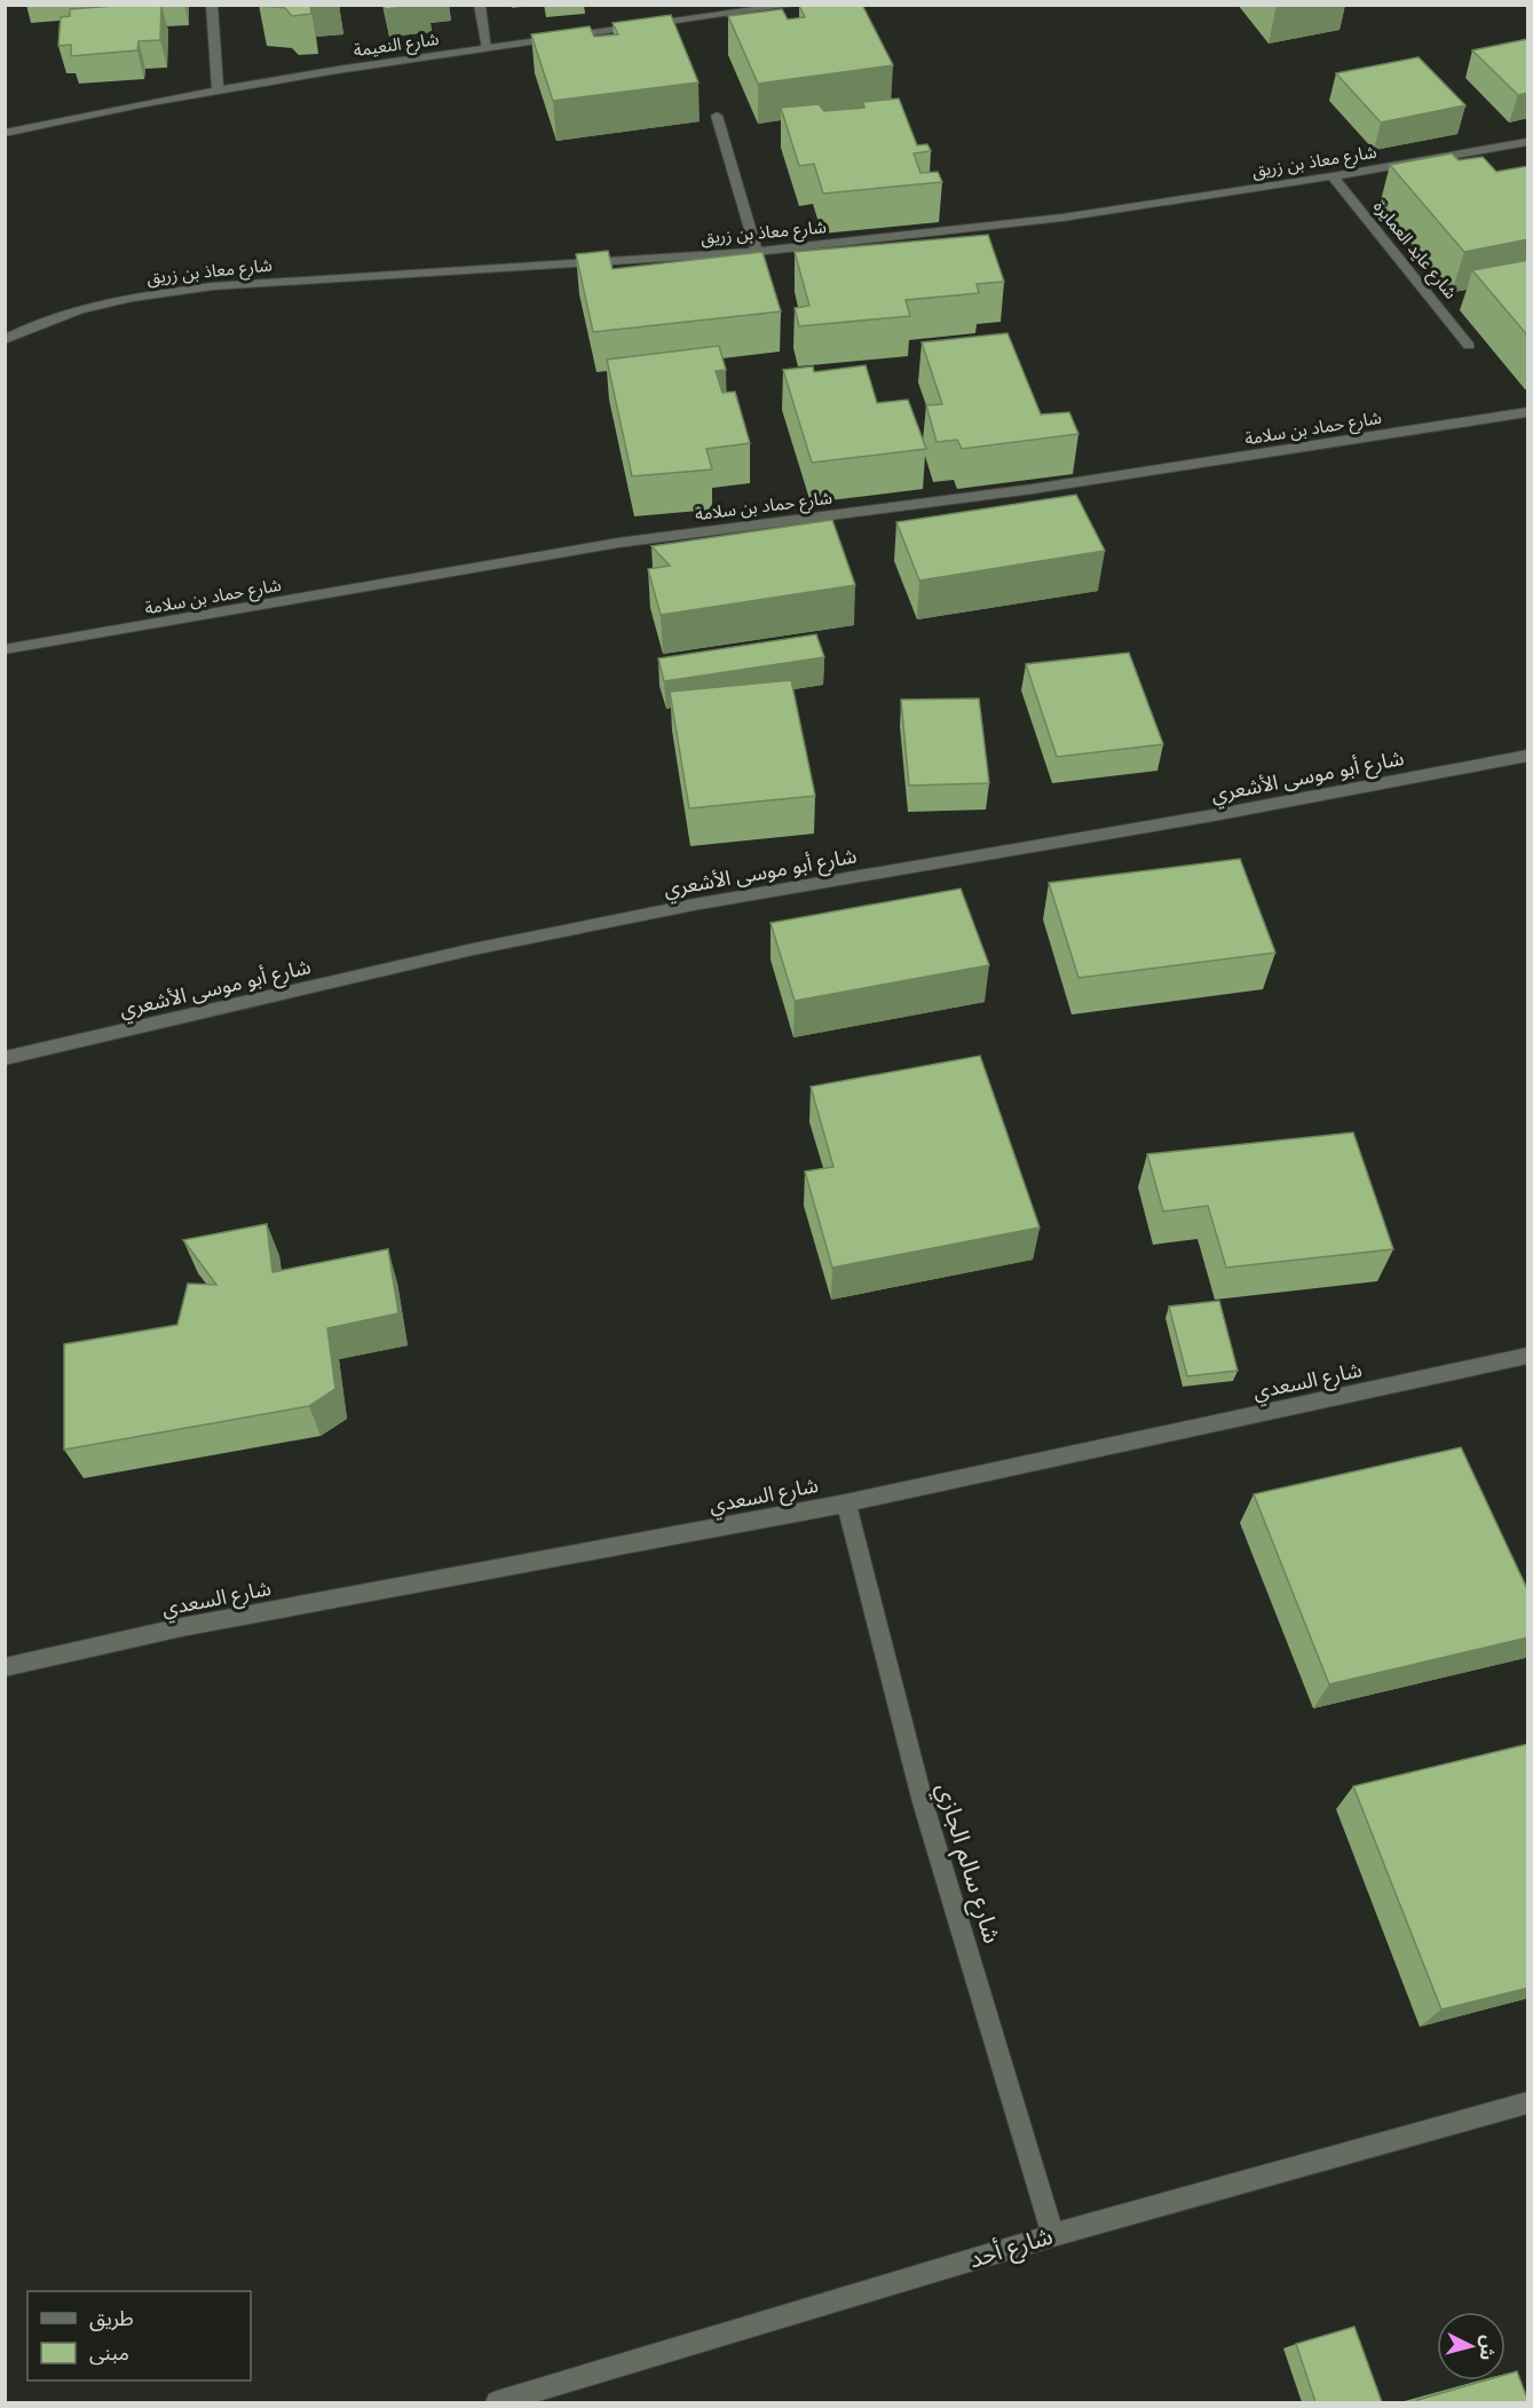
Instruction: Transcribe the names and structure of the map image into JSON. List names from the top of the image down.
{
  "streets": {
    "street": [
      "شارع النعيمة",
      "شارع معاذ بن زريق",
      "شارع عايد العمايرة",
      "شارع حماد بن سلامة",
      "شارع أبو موسى الأشعري",
      "شارع السعدي",
      "شارع سالم الجازي",
      "شارع أحد"
    ]
  },
  "crossings": [
    ["شارع معاذ بن زريق", "شارع عايد العمايرة"],
    ["شارع السعدي", "شارع سالم الجازي"],
    ["شارع سالم الجازي", "شارع أحد"]
  ],
  "legend": ["طريق", "مبنى"],
  "north": "right"
}
